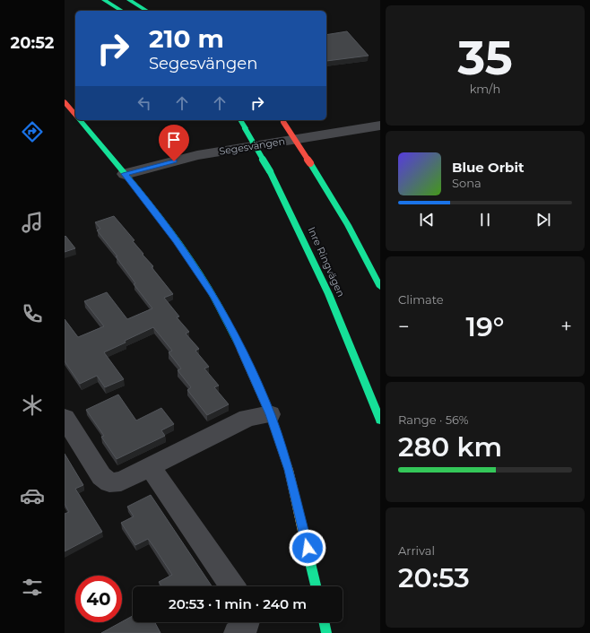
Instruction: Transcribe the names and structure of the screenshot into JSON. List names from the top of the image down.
{
  "streets": {
    "main road": ["Inre Ringvägen"],
    "street": ["Segesvängen"]
  },
  "page": {
    "tabs": "20:52",
    "tile": [
      ["35", "km/h"],
      "Climate",
      ["Range · 56%", "280 km"],
      ["Arrival", "20:53"]
    ],
    "turn": ["210 m", "Segesvängen"],
    "song": ["Blue Orbit", "Sona"],
    "heat": ["−", "19°", "+"],
    "limit": "40",
    "trip": "20:53 · 1 min · 240 m"
  }
}
